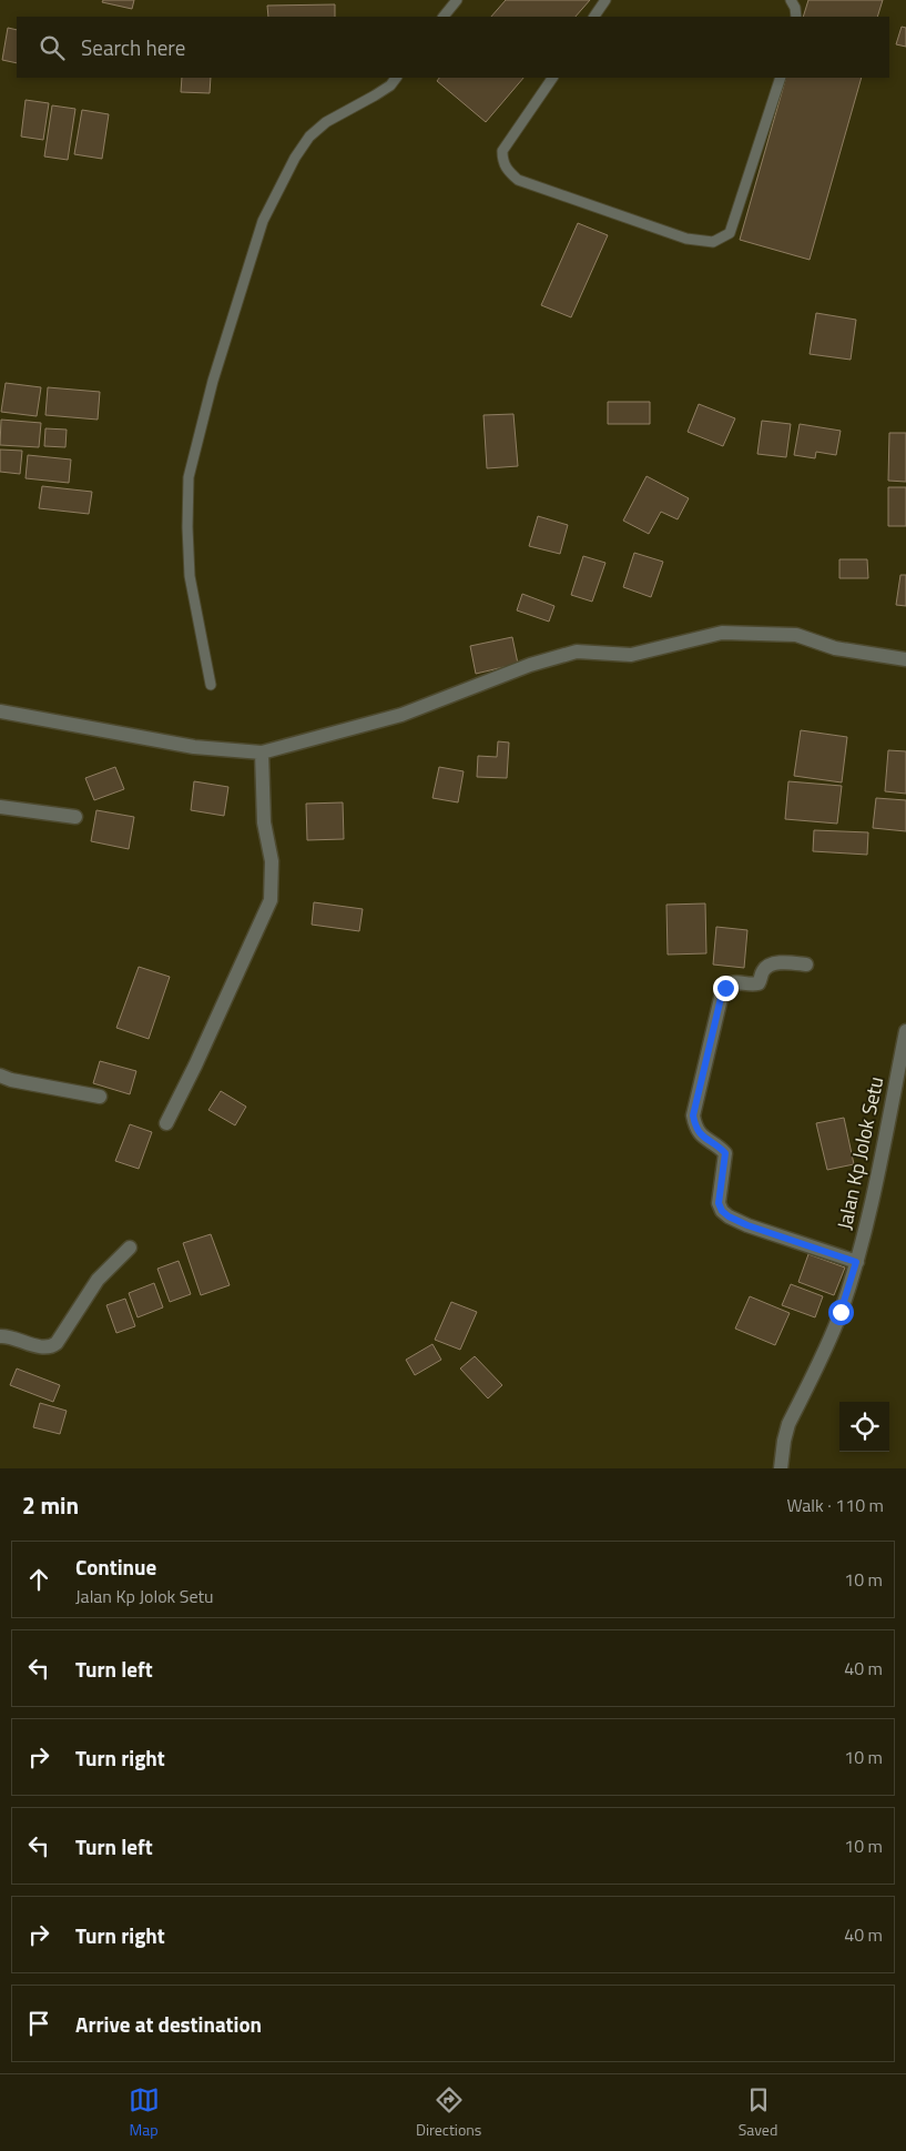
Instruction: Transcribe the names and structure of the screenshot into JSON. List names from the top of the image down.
{
  "streets": {
    "street": ["Jalan Kp Jolok Setu"]
  },
  "page": {
    "search": "Search here",
    "heading": ["2 min", "Walk · 110 m"],
    "list": [
      ["Continue", "Jalan Kp Jolok Setu", "10 m"],
      ["Turn left", "40 m"],
      ["Turn right", "10 m"],
      ["Turn left", "10 m"],
      ["Turn right", "40 m"],
      "Arrive at destination"
    ],
    "nav": ["Map", "Directions", "Saved"]
  }
}
